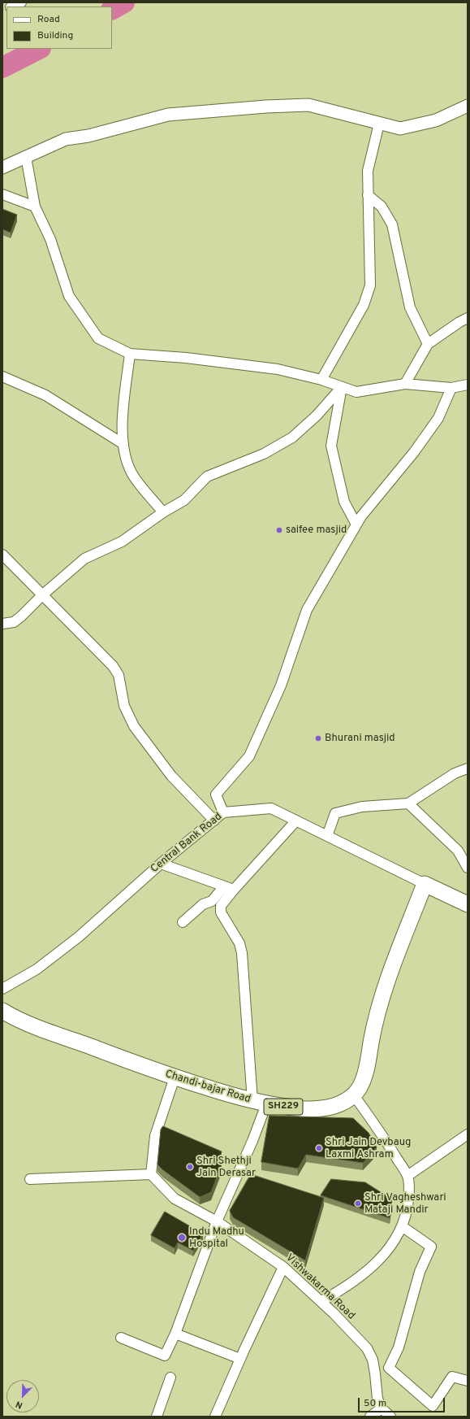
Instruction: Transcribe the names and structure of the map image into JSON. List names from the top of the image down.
{
  "streets": {
    "main road": ["Central Bank Road", "Chandi-bajar Road", "SH229"],
    "street": ["Vishwakarma Road"]
  },
  "crossings": [
    ["Central Bank Road", "Chandi-bajar Road"]
  ],
  "places": [
    "saifee masjid",
    "Bhurani masjid",
    "Shri Jain Devbaug Laxmi Ashram",
    "Shri Shethji Jain Derasar",
    "Shri Vagheshwari Mataji Mandir",
    "Indu Madhu Hospital"
  ],
  "legend": ["Road", "Building"],
  "scale_bar": "50 m",
  "north": "bottom left"
}
